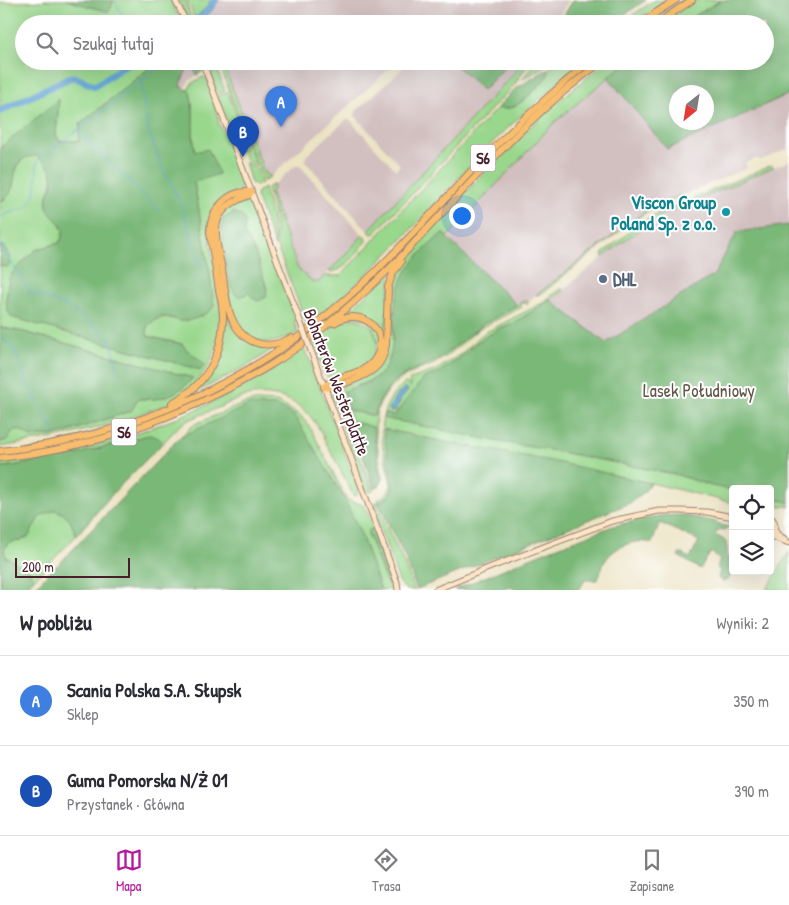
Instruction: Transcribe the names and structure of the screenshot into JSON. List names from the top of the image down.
{
  "streets": {
    "highway": ["S6"],
    "main road": ["Bohaterów Westerplatte"]
  },
  "parks": ["Lasek Południowy"],
  "places": ["Viscon Group Poland Sp. z o.o.", "DHL"],
  "scale_bar": "200 m",
  "north": "bottom left",
  "page": {
    "search": "Szukaj tutaj",
    "pins": ["A", "B"],
    "scale": "200 m",
    "heading": ["W pobliżu", "Wyniki: 2"],
    "list": [
      {
        "mark": "A",
        "name": "Scania Polska S.A. Słupsk",
        "note": "Sklep",
        "value": "350 m"
      },
      {
        "mark": "B",
        "name": "Guma Pomorska N/Ż 01",
        "note": "Przystanek · Główna",
        "value": "390 m"
      }
    ],
    "nav": ["Mapa", "Trasa", "Zapisane"]
  }
}
